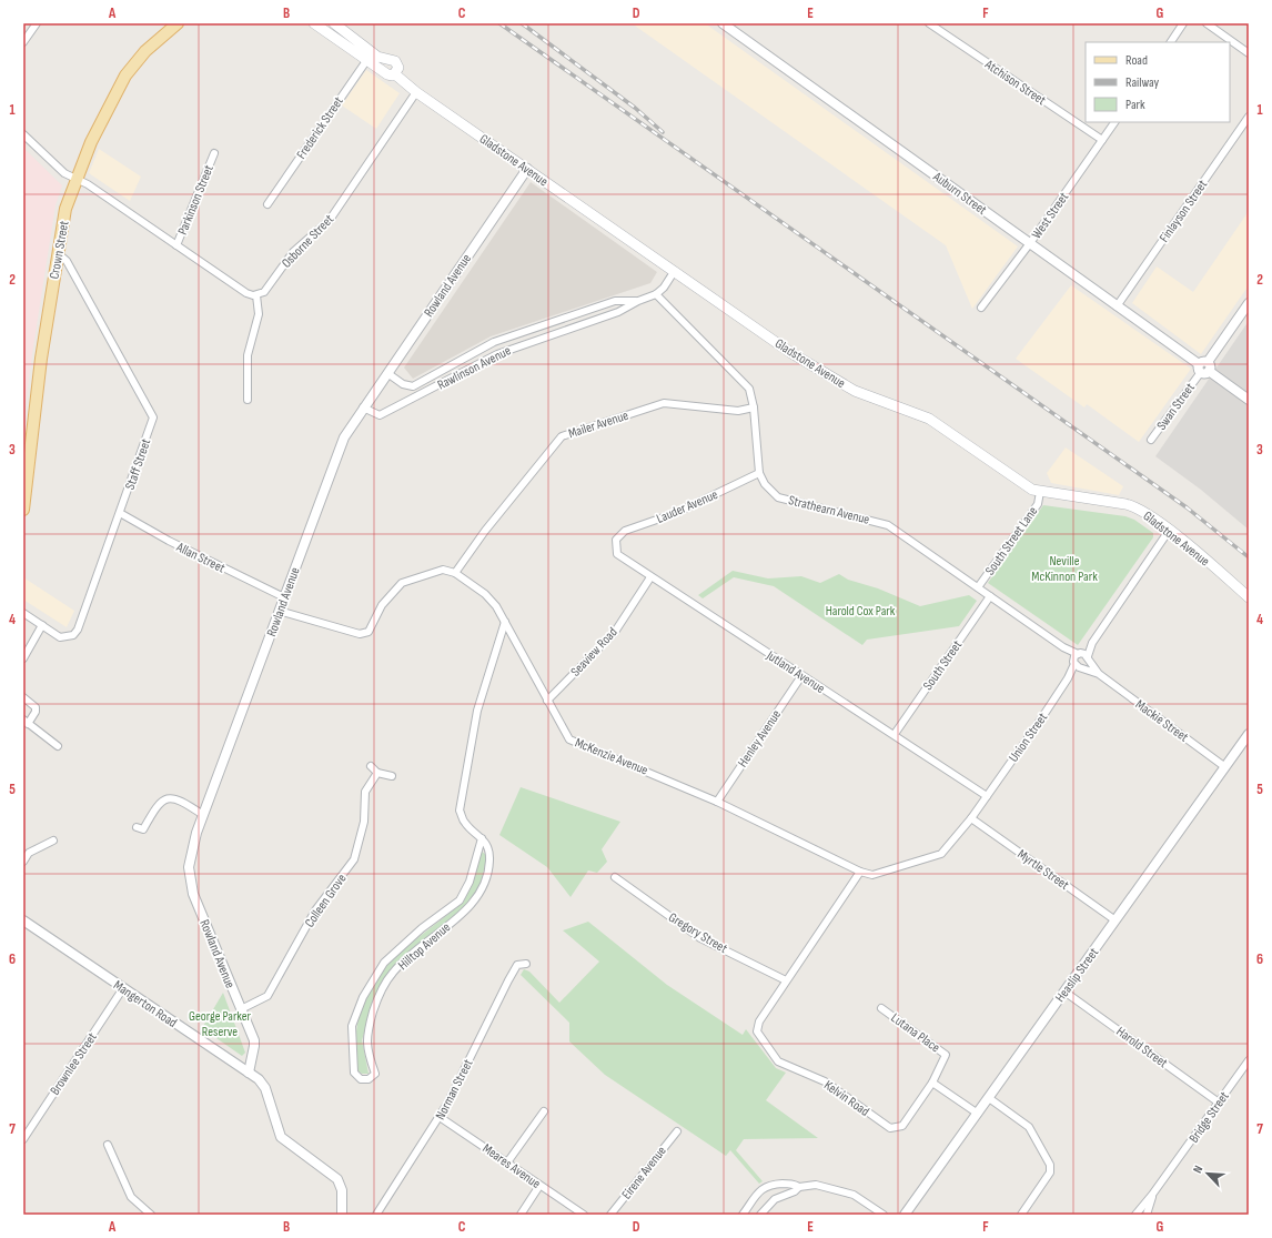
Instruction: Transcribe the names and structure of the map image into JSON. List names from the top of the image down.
{
  "streets": {
    "main road": ["Gladstone Avenue", "Crown Street"],
    "street": [
      "Atchison Street",
      "Frederick Street",
      "Auburn Street",
      "Parkinson Street",
      "Finlayson Street",
      "West Street",
      "Osborne Street",
      "Rowland Avenue",
      "Rawlinson Avenue",
      "Swan Street",
      "Mailer Avenue",
      "Staff Street",
      "Lauder Avenue",
      "Strathearn Avenue",
      "South Street Lane",
      "Allan Street",
      "Seaview Road",
      "South Street",
      "Jutland Avenue",
      "Mackie Street",
      "Union Street",
      "Henley Avenue",
      "McKenzie Avenue",
      "Myrtle Street",
      "Colleen Grove",
      "Gregory Street",
      "Hilltop Avenue",
      "Heaslip Street",
      "Mangerton Road",
      "Lutana Place",
      "Harold Street",
      "Brownlee Street",
      "Norman Street",
      "Kelvin Road",
      "Bridge Street",
      "Meares Avenue",
      "Eirene Avenue"
    ]
  },
  "crossings": [
    ["Atchison Street", "West Street"],
    ["Gladstone Avenue", "Osborne Street"],
    ["Gladstone Avenue", "Rowland Avenue"],
    ["Gladstone Avenue", "South Street Lane"],
    ["Auburn Street", "Finlayson Street"],
    ["Auburn Street", "West Street"],
    ["Auburn Street", "Swan Street"],
    ["Crown Street", "Staff Street"],
    ["Rowland Avenue", "Rawlinson Avenue"],
    ["Rowland Avenue", "Allan Street"],
    ["Rowland Avenue", "Colleen Grove"],
    ["Rowland Avenue", "Mangerton Road"],
    ["Rawlinson Avenue", "Strathearn Avenue"],
    ["Mailer Avenue", "Strathearn Avenue"],
    ["Mailer Avenue", "McKenzie Avenue"],
    ["Staff Street", "Allan Street"],
    ["Lauder Avenue", "Strathearn Avenue"],
    ["Lauder Avenue", "Jutland Avenue"],
    ["Strathearn Avenue", "South Street Lane"],
    ["Strathearn Avenue", "South Street"],
    ["Strathearn Avenue", "Union Street"],
    ["Seaview Road", "Jutland Avenue"],
    ["Seaview Road", "McKenzie Avenue"],
    ["South Street", "Jutland Avenue"],
    ["Jutland Avenue", "Union Street"],
    ["Jutland Avenue", "Henley Avenue"],
    ["Jutland Avenue", "McKenzie Avenue"],
    ["Mackie Street", "Heaslip Street"],
    ["Union Street", "McKenzie Avenue"],
    ["Henley Avenue", "McKenzie Avenue"],
    ["McKenzie Avenue", "Myrtle Street"],
    ["McKenzie Avenue", "Hilltop Avenue"],
    ["McKenzie Avenue", "Kelvin Road"],
    ["Myrtle Street", "Heaslip Street"],
    ["Gregory Street", "Kelvin Road"],
    ["Heaslip Street", "Harold Street"],
    ["Mangerton Road", "Brownlee Street"],
    ["Lutana Place", "Kelvin Road"],
    ["Harold Street", "Bridge Street"],
    ["Norman Street", "Meares Avenue"]
  ],
  "parks": ["Neville McKinnon Park", "Harold Cox Park", "George Parker Reserve"],
  "legend": ["Road", "Railway", "Park"],
  "north": "top left",
  "grid": {
    "columns": [
      "A",
      "B",
      "C",
      "D",
      "E",
      "F",
      "G"
    ],
    "rows": [
      "1",
      "2",
      "3",
      "4",
      "5",
      "6",
      "7"
    ]
  }
}
